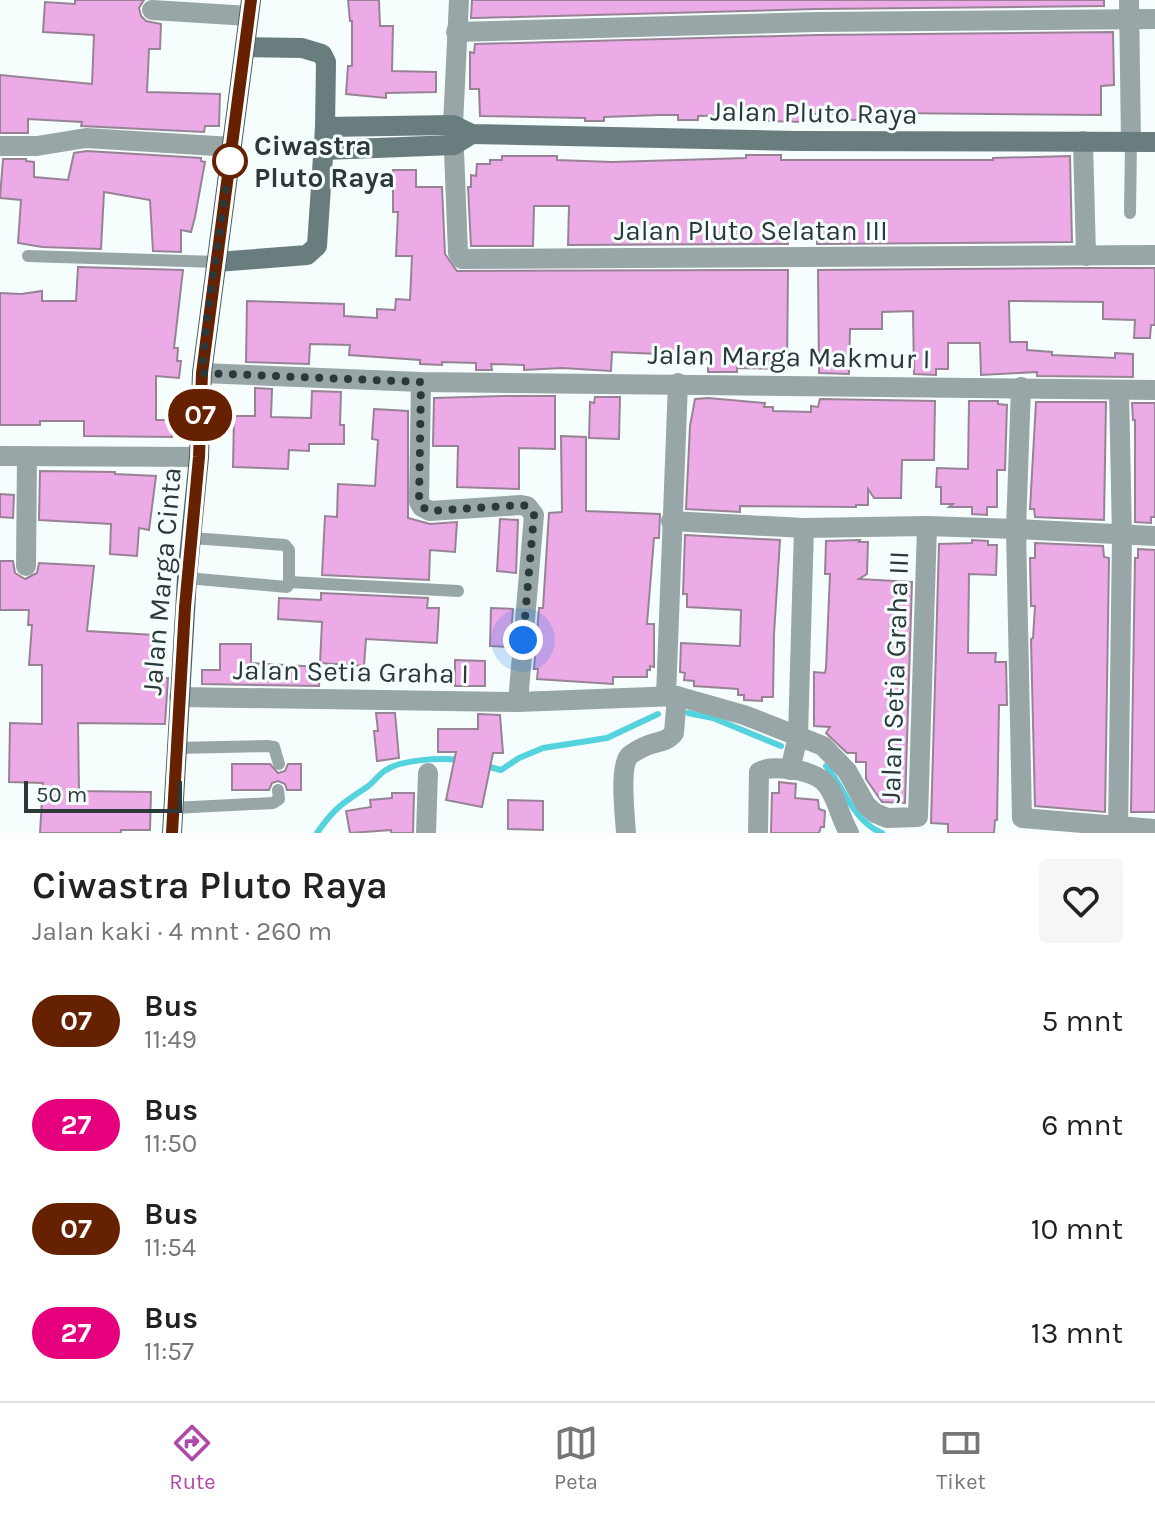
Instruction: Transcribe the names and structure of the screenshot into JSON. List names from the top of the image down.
{
  "streets": {
    "main road": ["Jalan Marga Cinta"],
    "street": [
      "Jalan Pluto Raya",
      "Jalan Pluto Selatan III",
      "Jalan Marga Makmur I",
      "Jalan Setia Graha I",
      "Jalan Setia Graha III"
    ]
  },
  "crossings": [
    ["Jalan Pluto Raya", "Jalan Pluto Selatan III"],
    ["Jalan Marga Makmur I", "Jalan Marga Cinta"],
    ["Jalan Marga Cinta", "Jalan Setia Graha I"],
    ["Jalan Setia Graha I", "Jalan Setia Graha III"]
  ],
  "places": ["Ciwastra Pluto Raya"],
  "lines": ["bus line 07"],
  "scale_bar": "50 m",
  "page": {
    "on_map": "07",
    "scale": "50 m",
    "heading": ["Ciwastra Pluto Raya", "Jalan kaki · 4 mnt · 260 m"],
    "list": [
      {
        "mark": "07",
        "name": "Bus",
        "note": "11:49",
        "value": "5 mnt"
      },
      {
        "mark": "27",
        "name": "Bus",
        "note": "11:50",
        "value": "6 mnt"
      },
      {
        "mark": "07",
        "name": "Bus",
        "note": "11:54",
        "value": "10 mnt"
      },
      {
        "mark": "27",
        "name": "Bus",
        "note": "11:57",
        "value": "13 mnt"
      }
    ],
    "tabs": ["Rute", "Peta", "Tiket"]
  }
}
